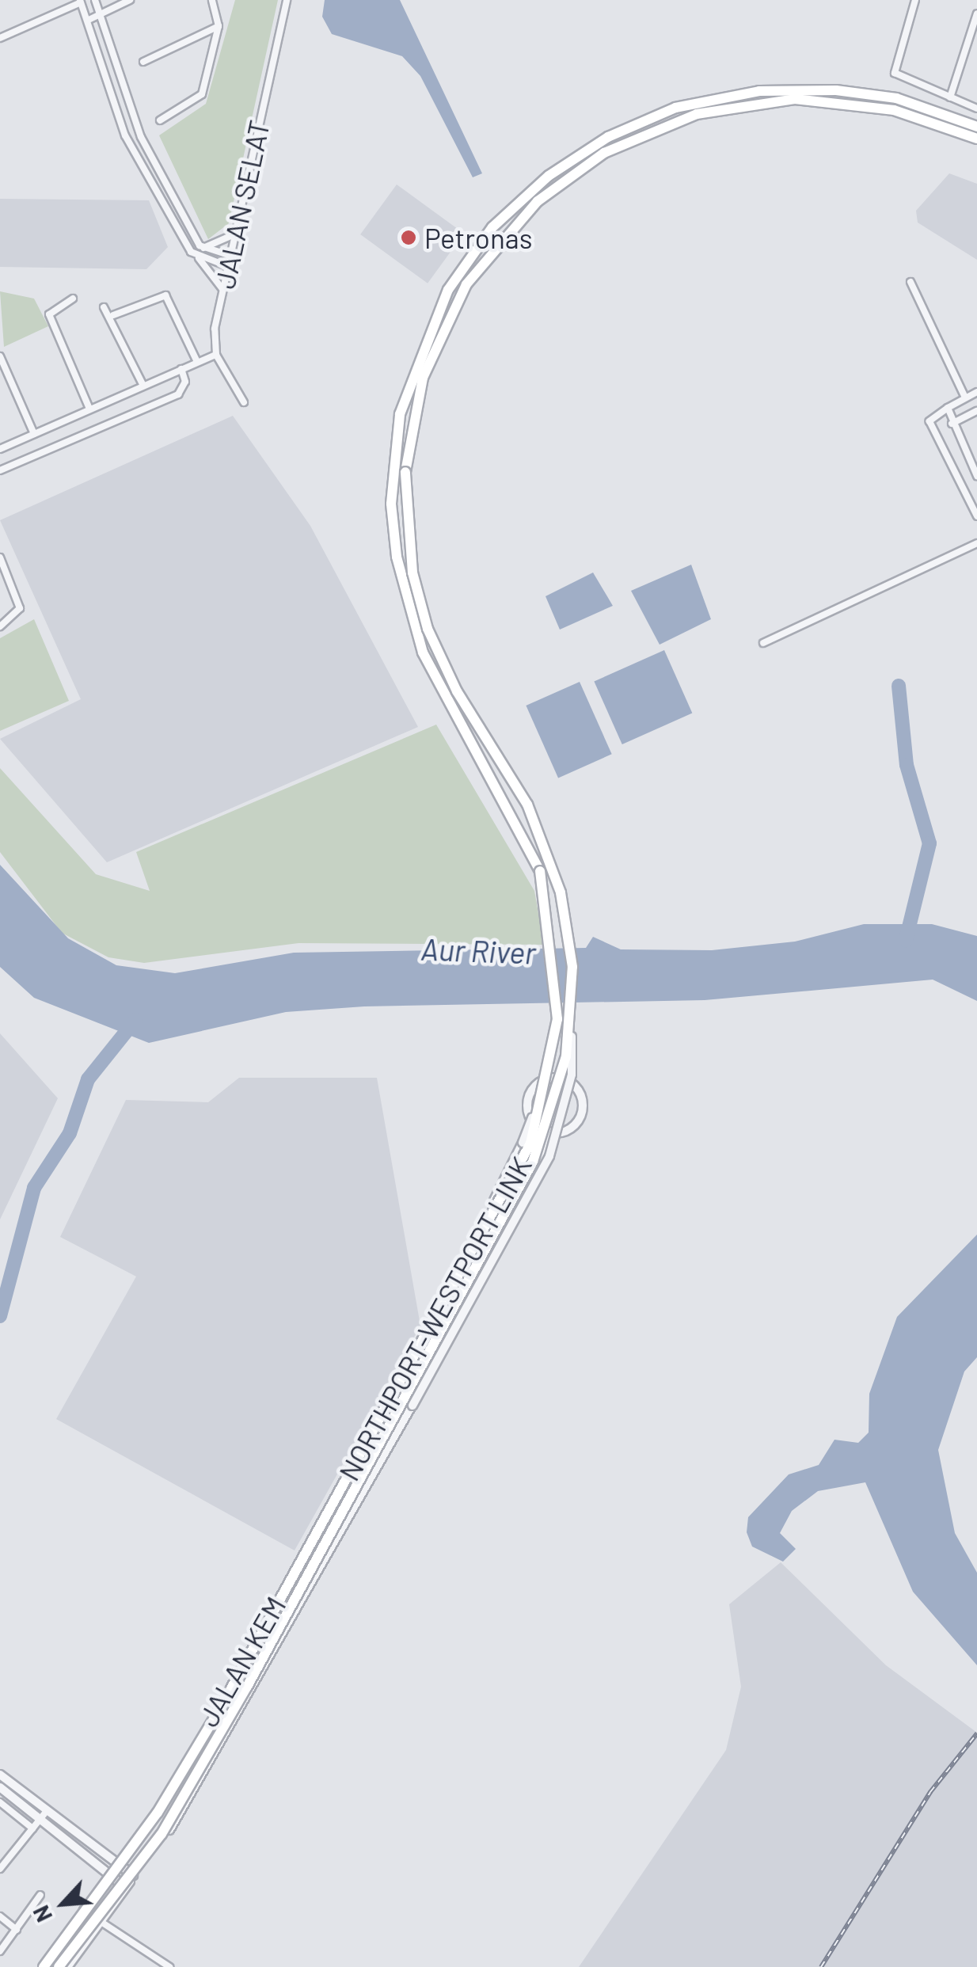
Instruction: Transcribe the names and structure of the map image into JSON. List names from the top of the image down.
{
  "streets": {
    "main road": ["NORTHPORT-WESTPORT LINK"],
    "street": ["JALAN SELAT", "JALAN KEM"]
  },
  "crossings": [
    ["NORTHPORT-WESTPORT LINK", "JALAN KEM"]
  ],
  "water": ["Aur River"],
  "places": ["Petronas"],
  "north": "bottom left"
}
